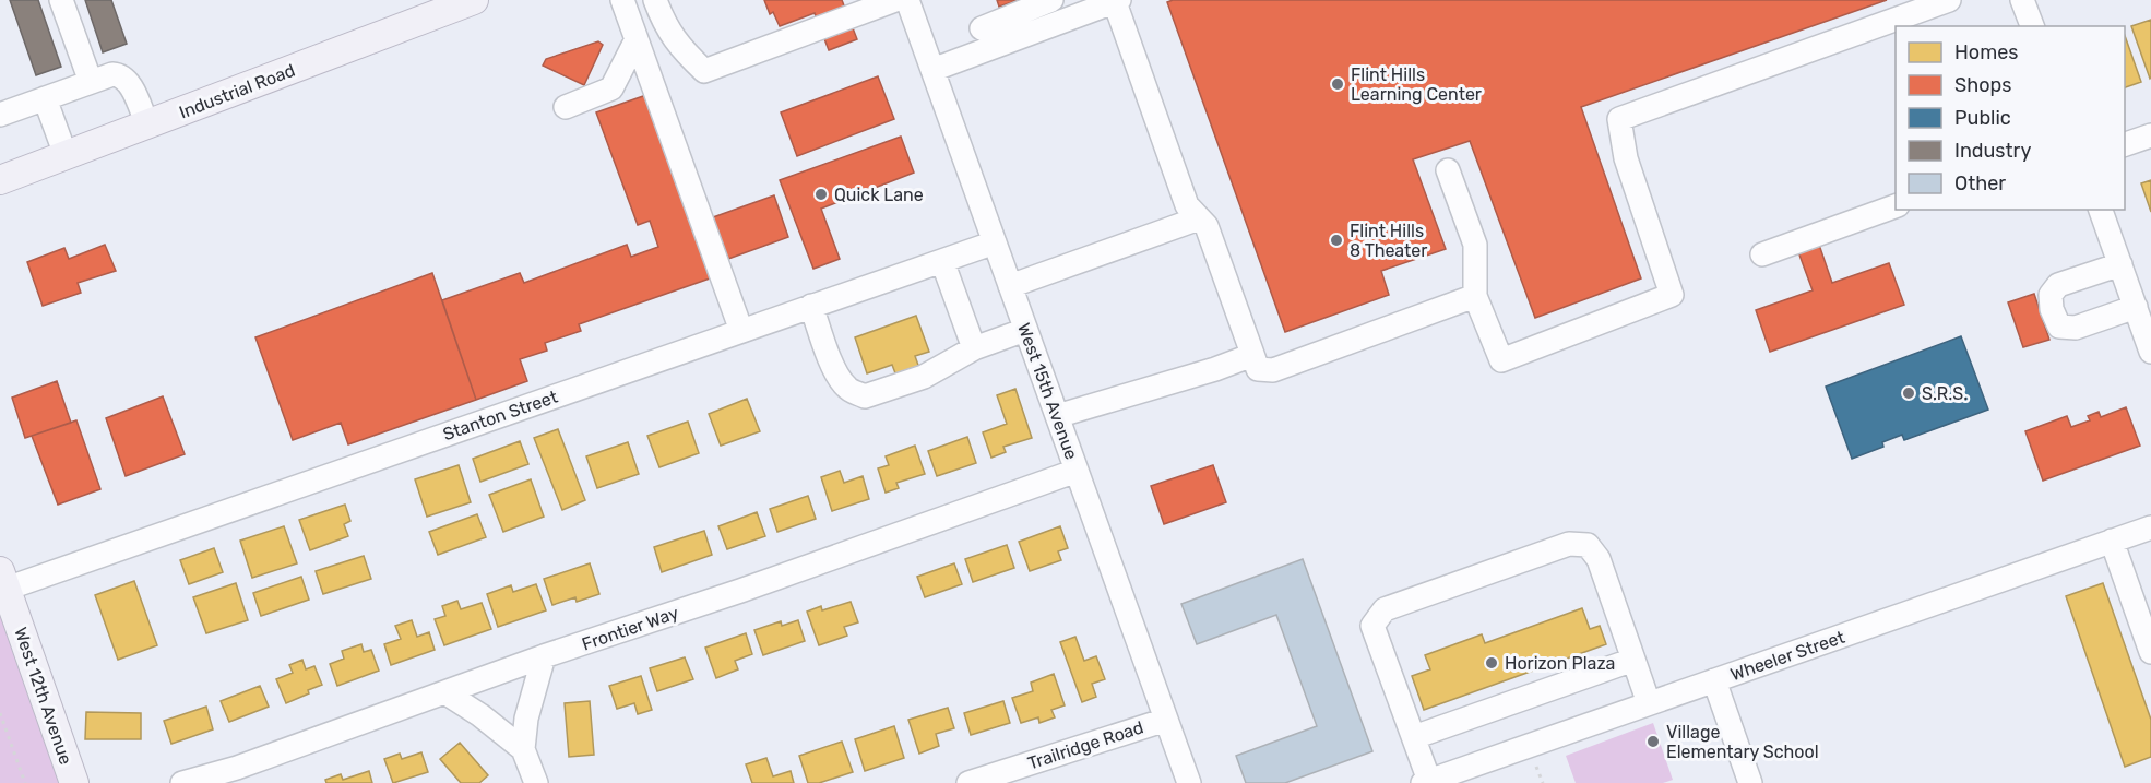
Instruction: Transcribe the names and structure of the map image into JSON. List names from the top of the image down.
{
  "streets": {
    "main road": ["Industrial Road", "West 12th Avenue"],
    "street": [
      "West 15th Avenue",
      "Stanton Street",
      "Frontier Way",
      "Wheeler Street",
      "Trailridge Road"
    ]
  },
  "crossings": [
    ["West 15th Avenue", "Stanton Street"],
    ["West 15th Avenue", "Frontier Way"],
    ["West 15th Avenue", "Trailridge Road"],
    ["Stanton Street", "West 12th Avenue"]
  ],
  "places": [
    "Flint Hills Learning Center",
    "Quick Lane",
    "Flint Hills 8 Theater",
    "S.R.S.",
    "Horizon Plaza",
    "Village Elementary School"
  ],
  "legend": [
    "Homes",
    "Shops",
    "Public",
    "Industry",
    "Other"
  ]
}
